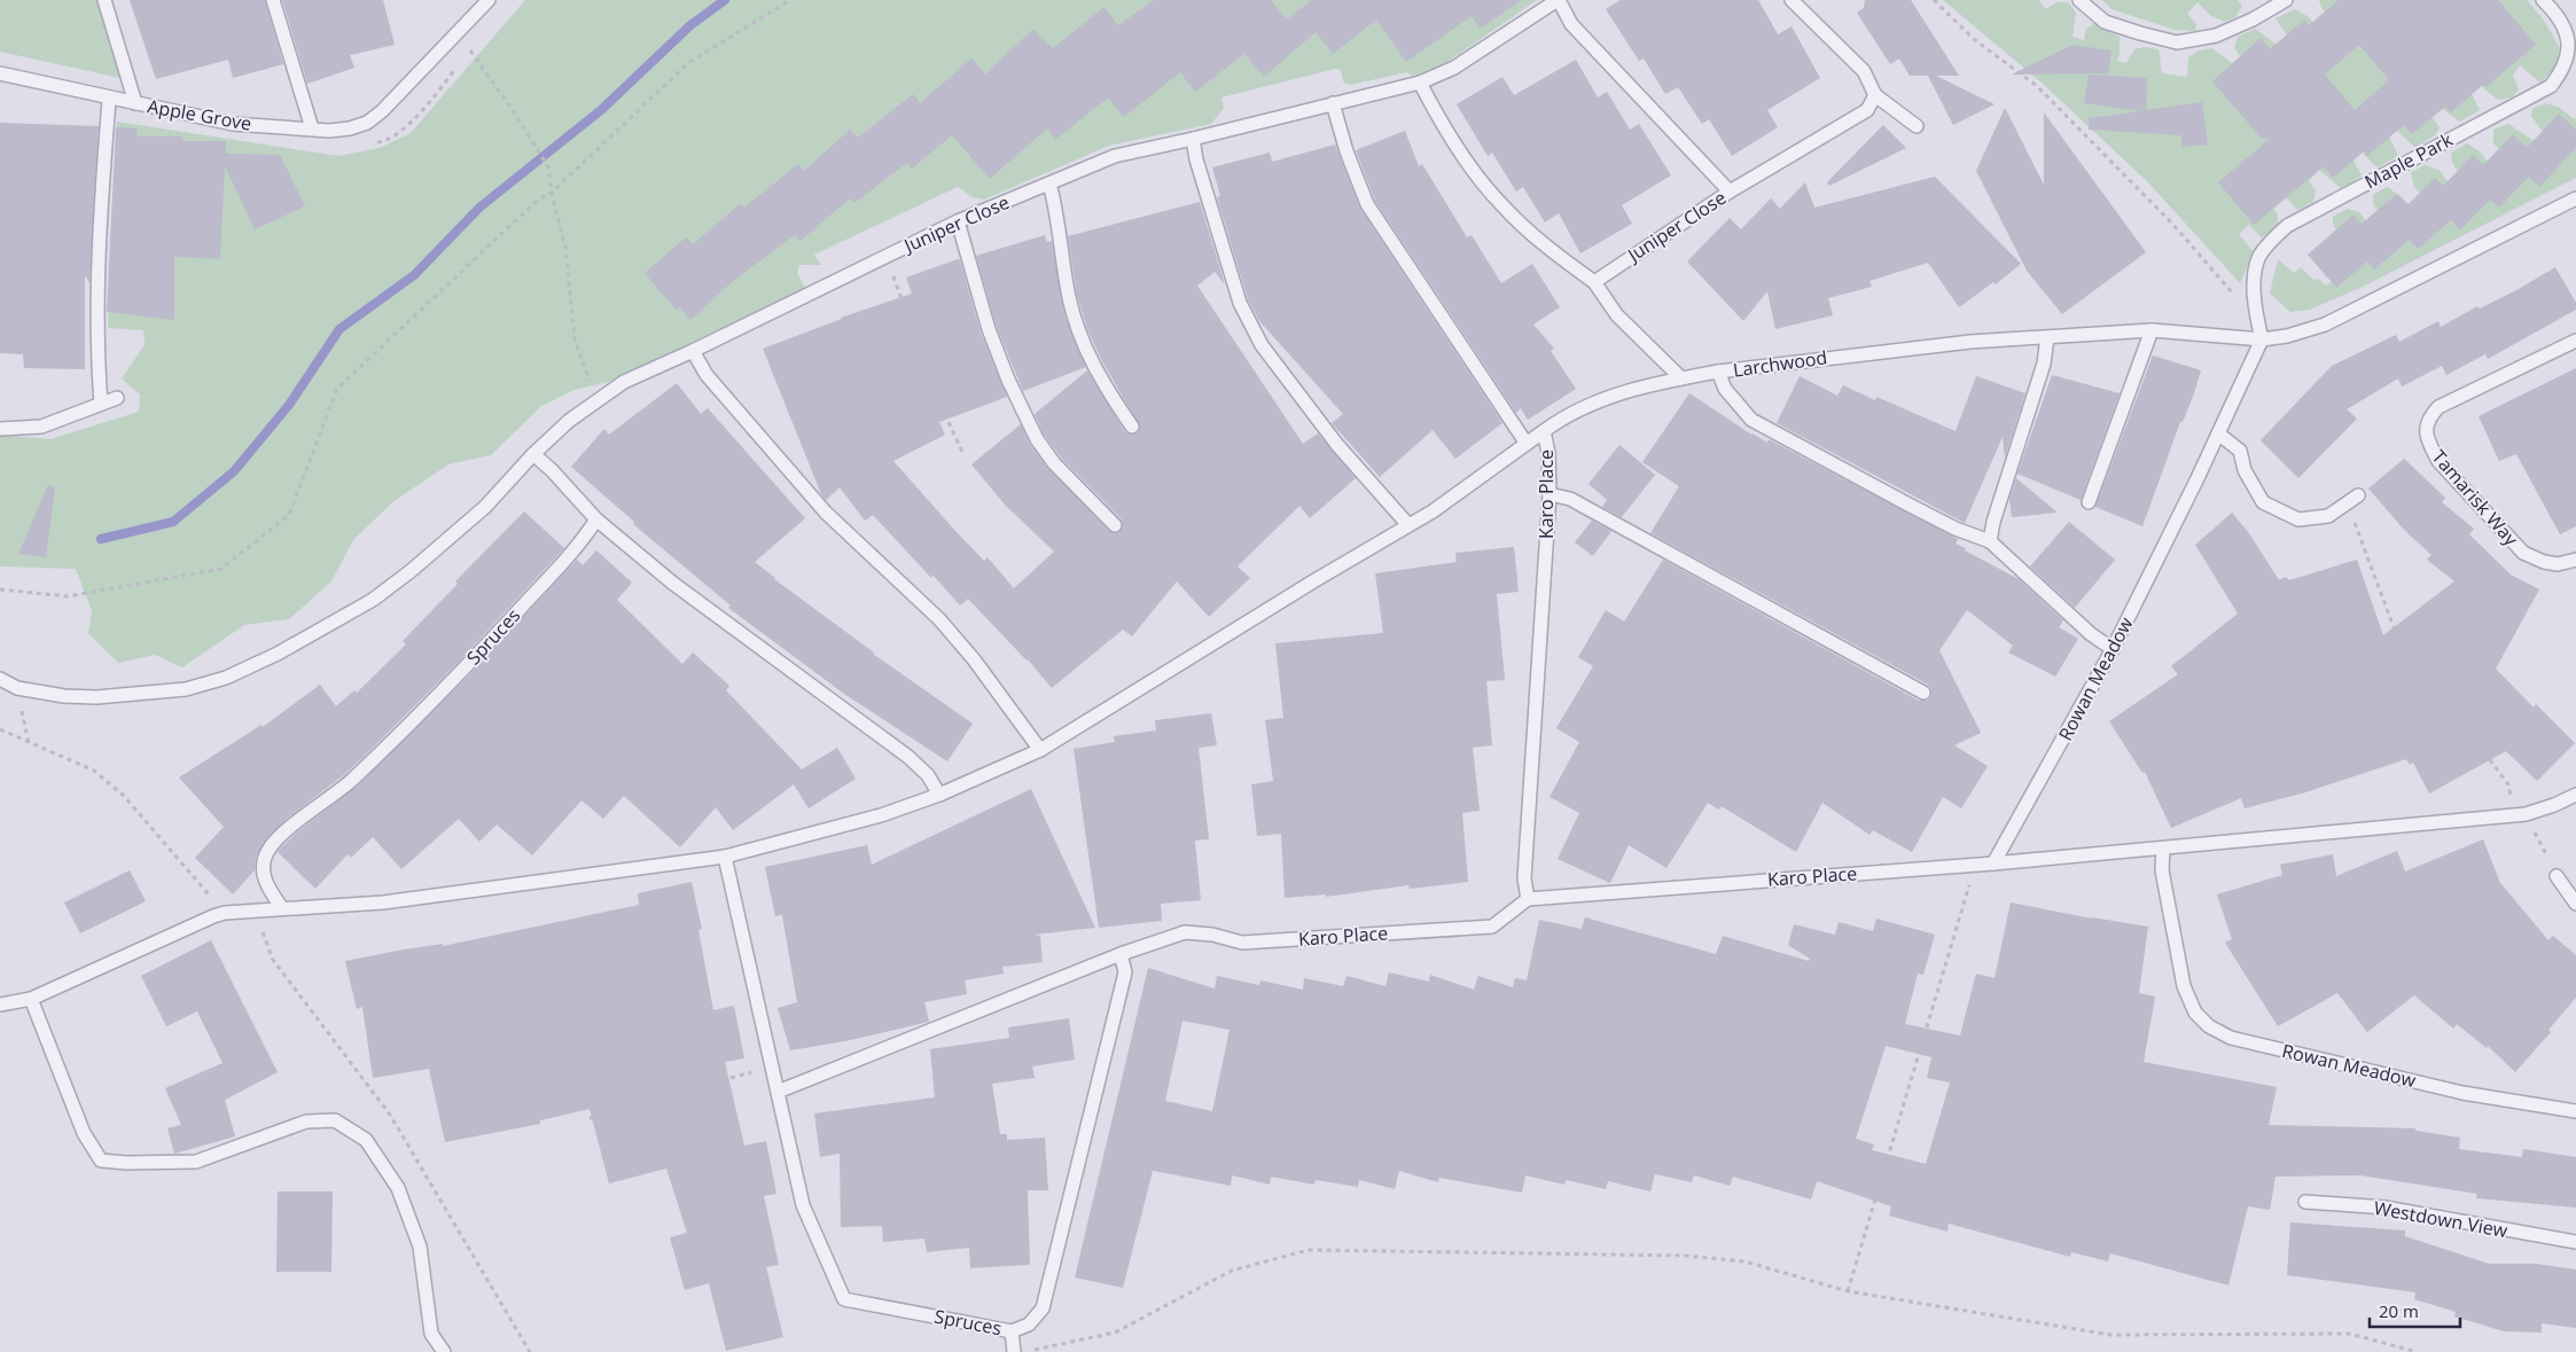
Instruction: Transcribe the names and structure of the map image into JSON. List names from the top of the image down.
{
  "streets": {
    "lane": [
      "Apple Grove",
      "Maple Park",
      "Juniper Close",
      "Larchwood",
      "Karo Place",
      "Tamarisk Way",
      "Spruces",
      "Rowan Meadow",
      "Westdown View"
    ]
  },
  "crossings": [
    ["Maple Park", "Larchwood"],
    ["Maple Park", "Rowan Meadow"],
    ["Larchwood", "Rowan Meadow"],
    ["Karo Place", "Spruces"],
    ["Karo Place", "Rowan Meadow"]
  ],
  "scale_bar": "20 m"
}
